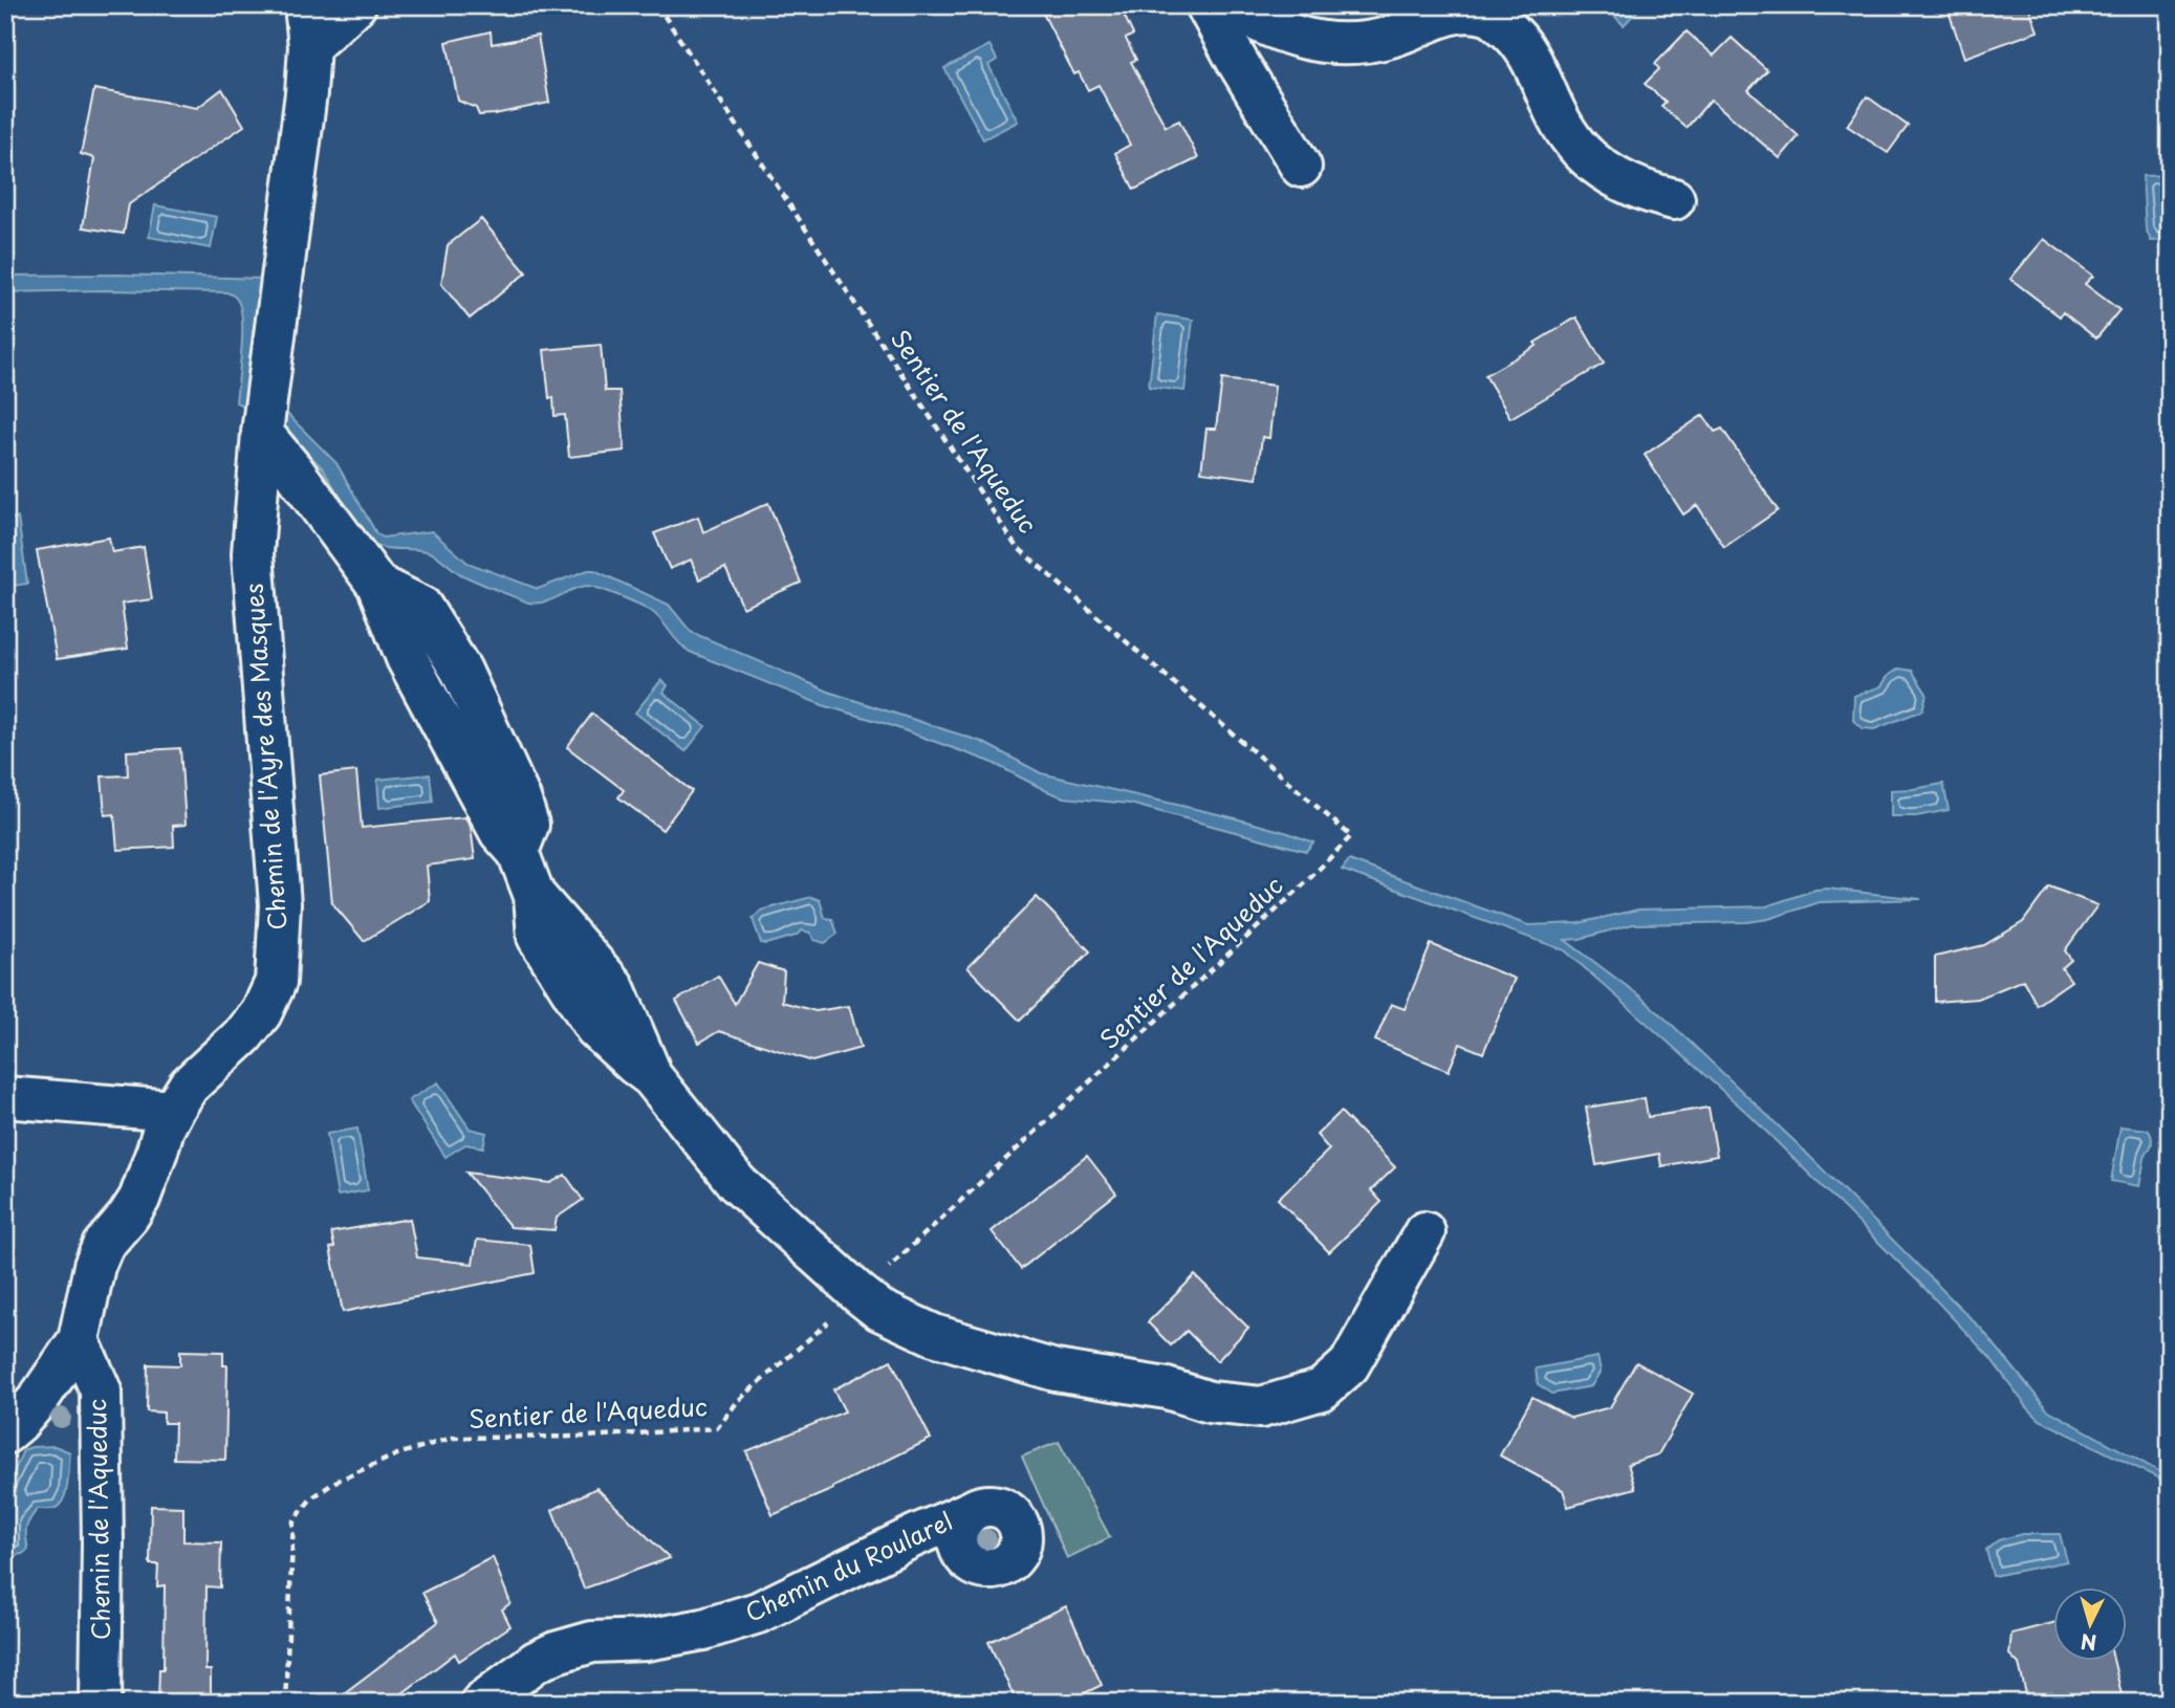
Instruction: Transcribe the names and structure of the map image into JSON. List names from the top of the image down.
{
  "streets": {
    "street": ["Chemin de l'Ayre des Masques", "Chemin de l'Aqueduc", "Chemin du Roularel"],
    "path": ["Sentier de l'Aqueduc"]
  },
  "crossings": [
    ["Chemin de l'Ayre des Masques", "Chemin de l'Aqueduc"]
  ],
  "north": "bottom"
}
